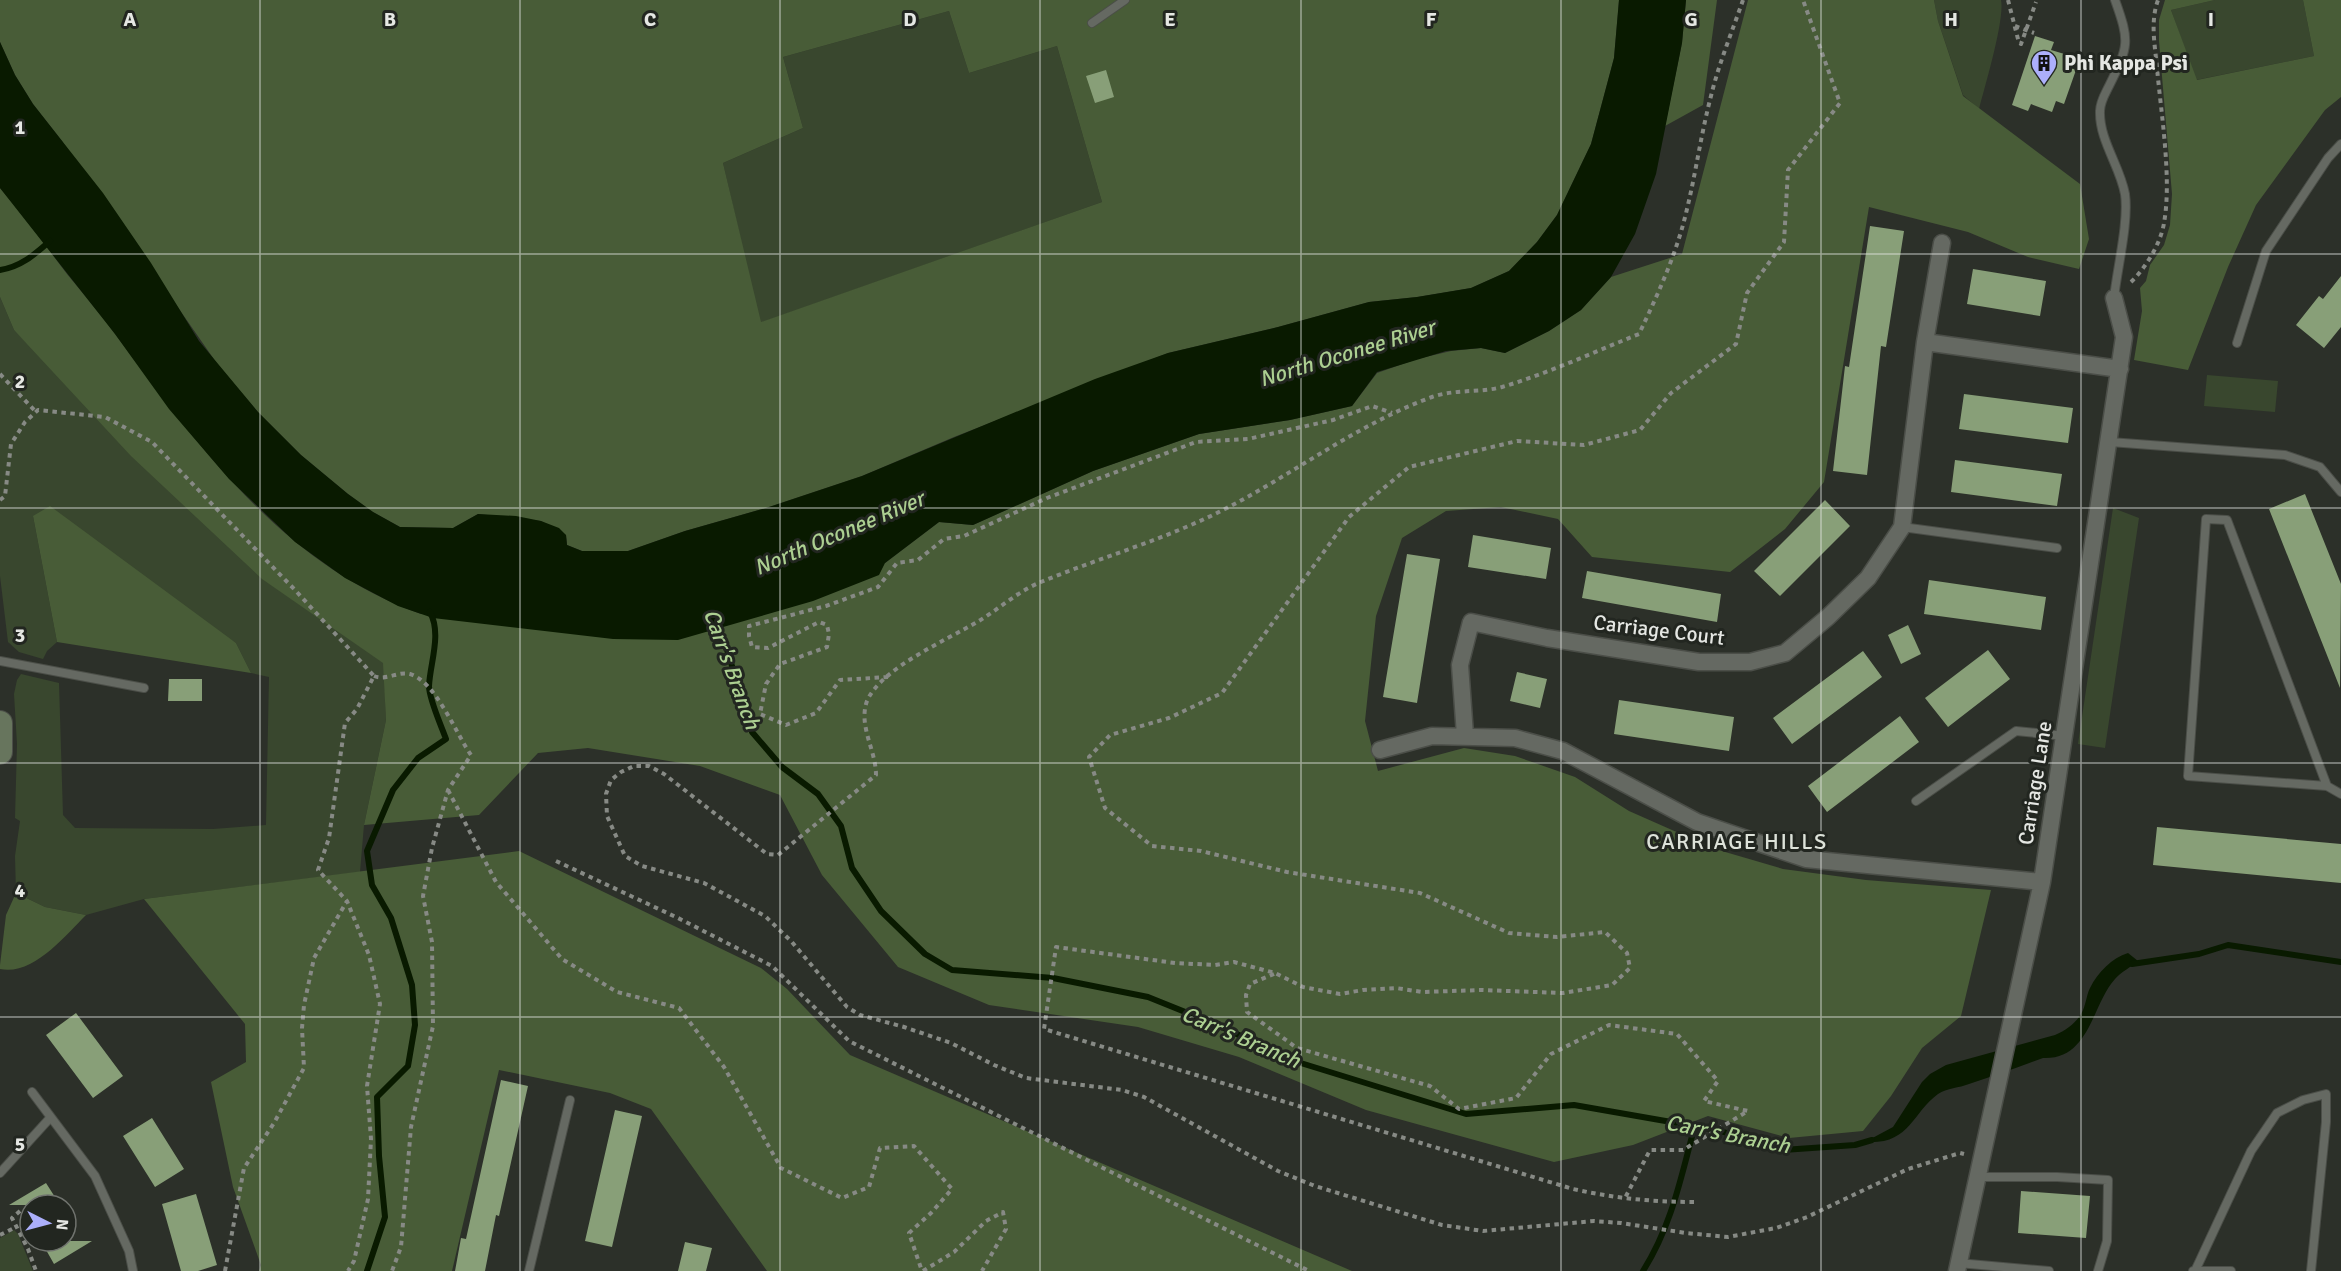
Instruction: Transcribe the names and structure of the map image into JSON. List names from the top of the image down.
{
  "streets": {
    "street": ["Carriage Court", "Carriage Lane"]
  },
  "districts": ["CARRIAGE HILLS"],
  "water": ["North Oconee River", "Carr's Branch"],
  "places": {
    "building": ["Phi Kappa Psi"]
  },
  "north": "right",
  "grid": {
    "columns": [
      "A",
      "B",
      "C",
      "D",
      "E",
      "F",
      "G",
      "H",
      "I"
    ],
    "rows": [
      "1",
      "2",
      "3",
      "4",
      "5"
    ]
  }
}
